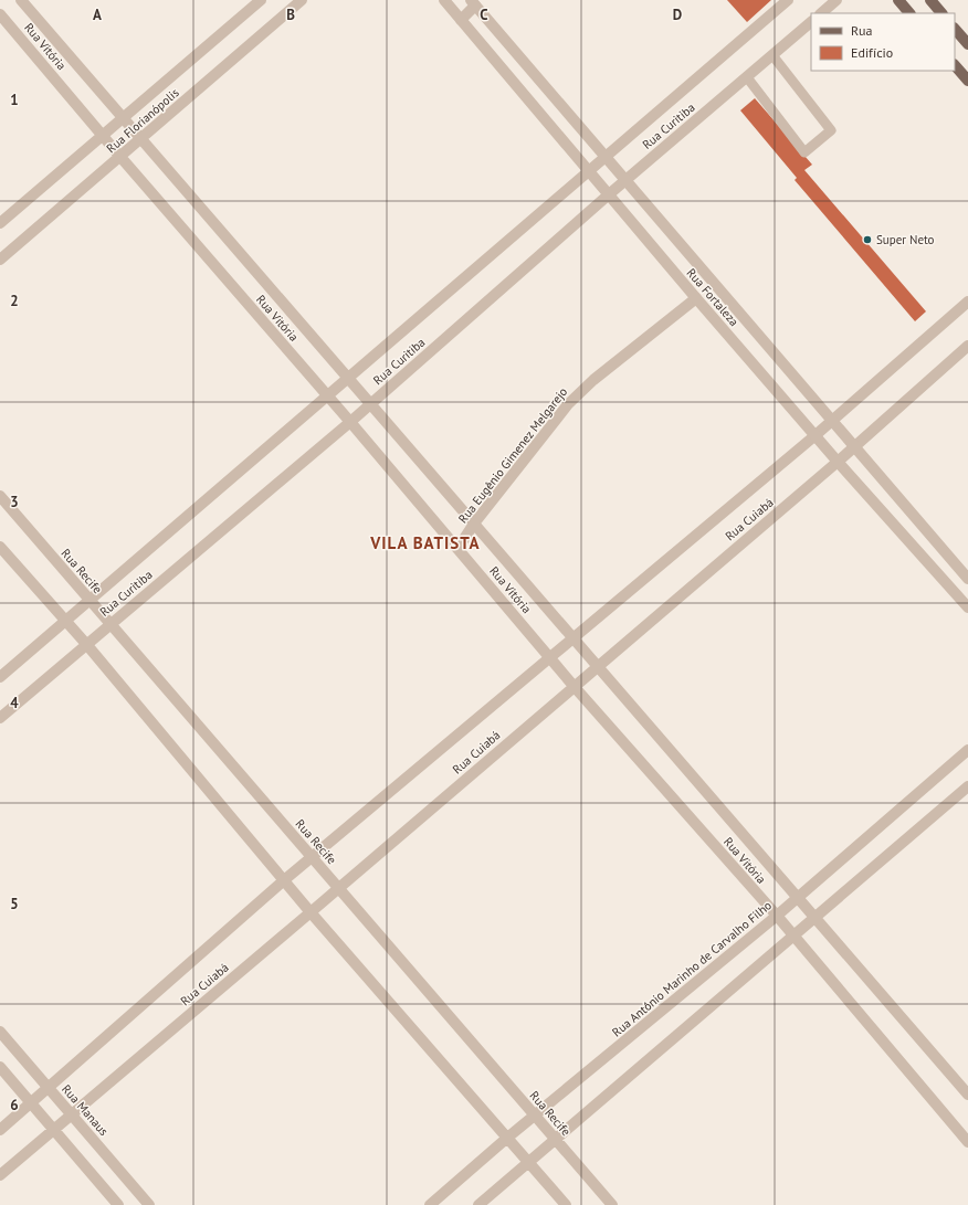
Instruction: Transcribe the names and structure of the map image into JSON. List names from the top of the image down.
{
  "streets": {
    "street": [
      "Rua Vitória",
      "Rua Florianópolis",
      "Rua Curitiba",
      "Rua Fortaleza",
      "Rua Eugênio Gimenez Melgarejo",
      "Rua Cuiabá",
      "Rua Recife",
      "Rua Antônio Marinho de Carvalho Filho",
      "Rua Manaus"
    ]
  },
  "crossings": [
    ["Rua Vitória", "Rua Florianópolis"],
    ["Rua Vitória", "Rua Curitiba"],
    ["Rua Vitória", "Rua Eugênio Gimenez Melgarejo"],
    ["Rua Vitória", "Rua Cuiabá"],
    ["Rua Vitória", "Rua Antônio Marinho de Carvalho Filho"],
    ["Rua Curitiba", "Rua Fortaleza"],
    ["Rua Curitiba", "Rua Recife"],
    ["Rua Fortaleza", "Rua Eugênio Gimenez Melgarejo"],
    ["Rua Fortaleza", "Rua Cuiabá"],
    ["Rua Cuiabá", "Rua Recife"],
    ["Rua Cuiabá", "Rua Manaus"],
    ["Rua Recife", "Rua Antônio Marinho de Carvalho Filho"]
  ],
  "districts": ["VILA BATISTA"],
  "places": ["Super Neto"],
  "legend": ["Rua", "Edifício"],
  "grid": {
    "columns": [
      "A",
      "B",
      "C",
      "D"
    ],
    "rows": [
      "1",
      "2",
      "3",
      "4",
      "5",
      "6"
    ]
  }
}
